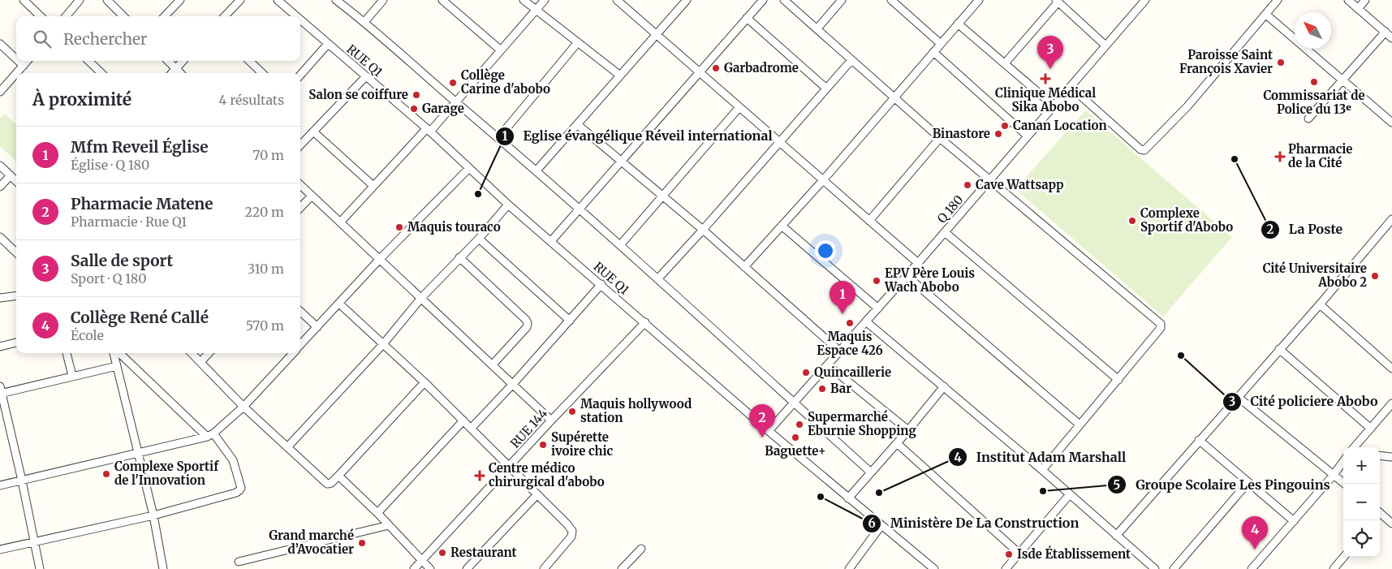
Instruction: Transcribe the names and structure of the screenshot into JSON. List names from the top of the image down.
{
  "streets": {
    "street": ["RUE Q1", "Q 180", "RUE 144"]
  },
  "crossings": [
    ["RUE Q1", "Q 180"],
    ["RUE Q1", "RUE 144"]
  ],
  "places": {
    "other": [
      "Paroisse Saint François Xavier",
      "Garbadrome",
      "Commissariat de Police du 13ᵉ",
      "Collège Carine d'abobo",
      "Salon se coiffure",
      "Garage",
      "Canan Location",
      "Binastore",
      "La Poste",
      "Cave Wattsapp",
      "Eglise évangélique Réveil international",
      "Complexe Sportif d'Abobo",
      "Maquis touraco",
      "Cité Universitaire Abobo 2",
      "EPV Père Louis Wach Abobo",
      "Maquis Espace 426",
      "Cité policiere Abobo",
      "Quincaillerie",
      "Bar",
      "Maquis hollywood station",
      "Supermarché Eburnie Shopping",
      "Baguette+",
      "Supérette ivoire chic",
      "Complexe Sportif de l'Innovation",
      "Groupe Scolaire Les Pingouins",
      "Institut Adam Marshall",
      "Ministère De La Construction",
      "Grand marché d’Avocatier",
      "Restaurant",
      "Isde Établissement"
    ],
    "health": ["Clinique Médical Sika Abobo", "Pharmacie de la Cité", "Centre médico chirurgical d'abobo"]
  },
  "north": "top left",
  "page": {
    "search": "Rechercher",
    "pins": [
      "3",
      "1",
      "2",
      "4"
    ],
    "heading": ["À proximité", "4 résultats"],
    "list": [
      {
        "mark": "1",
        "name": "Mfm Reveil Église",
        "note": "Église · Q 180",
        "value": "70 m"
      },
      {
        "mark": "2",
        "name": "Pharmacie Matene",
        "note": "Pharmacie · Rue Q1",
        "value": "220 m"
      },
      {
        "mark": "3",
        "name": "Salle de sport",
        "note": "Sport · Q 180",
        "value": "310 m"
      },
      {
        "mark": "4",
        "name": "Collège René Callé",
        "note": "École",
        "value": "570 m"
      }
    ],
    "map_buttons": ["+", "−"]
  }
}
